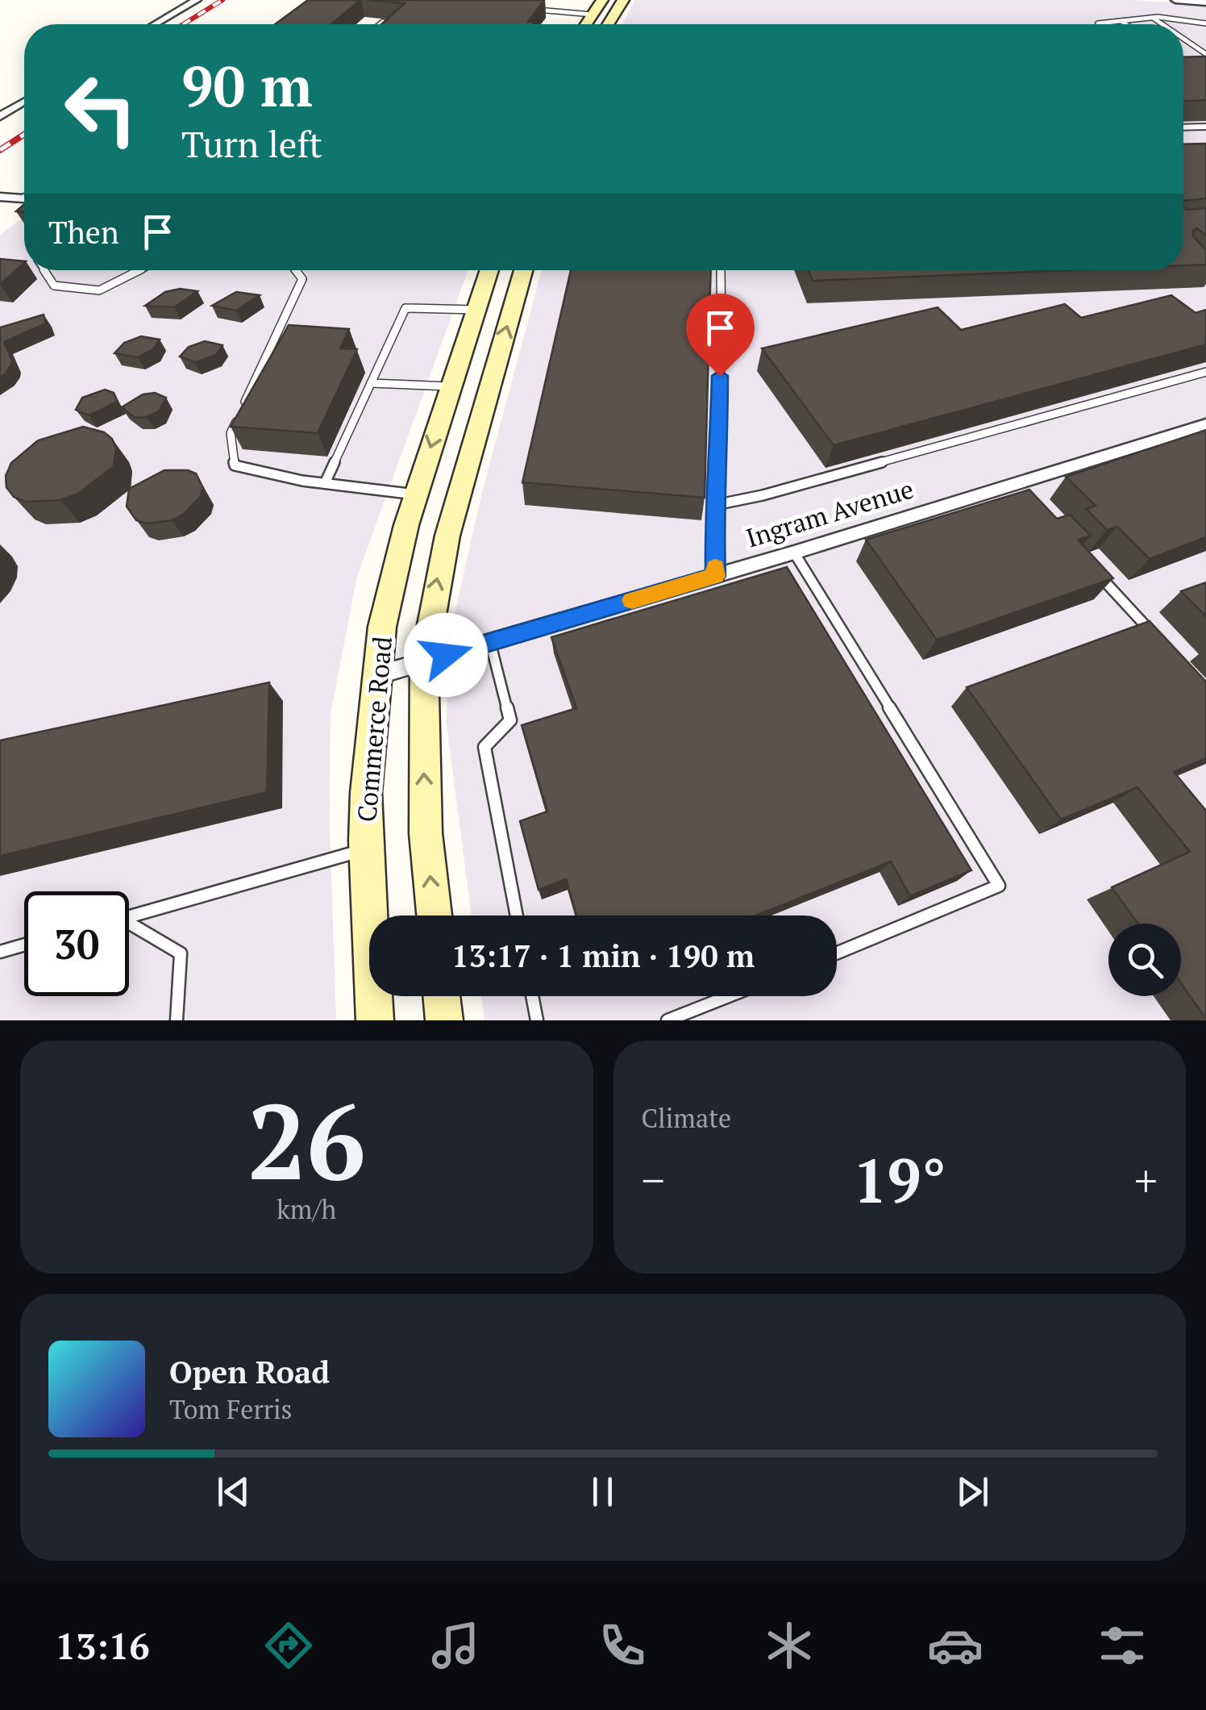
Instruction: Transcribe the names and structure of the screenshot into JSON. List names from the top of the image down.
{
  "streets": {
    "main road": ["Commerce Road"],
    "street": ["Ingram Avenue"]
  },
  "crossings": [
    ["Ingram Avenue", "Commerce Road"]
  ],
  "page": {
    "turn": ["90 m", "Turn left"],
    "then": "Then",
    "limit": "30",
    "trip": "13:17 · 1 min · 190 m",
    "tile": [
      ["26", "km/h"],
      "Climate"
    ],
    "heat": ["−", "19°", "+"],
    "song": ["Open Road", "Tom Ferris"],
    "tabs": "13:16"
  }
}
